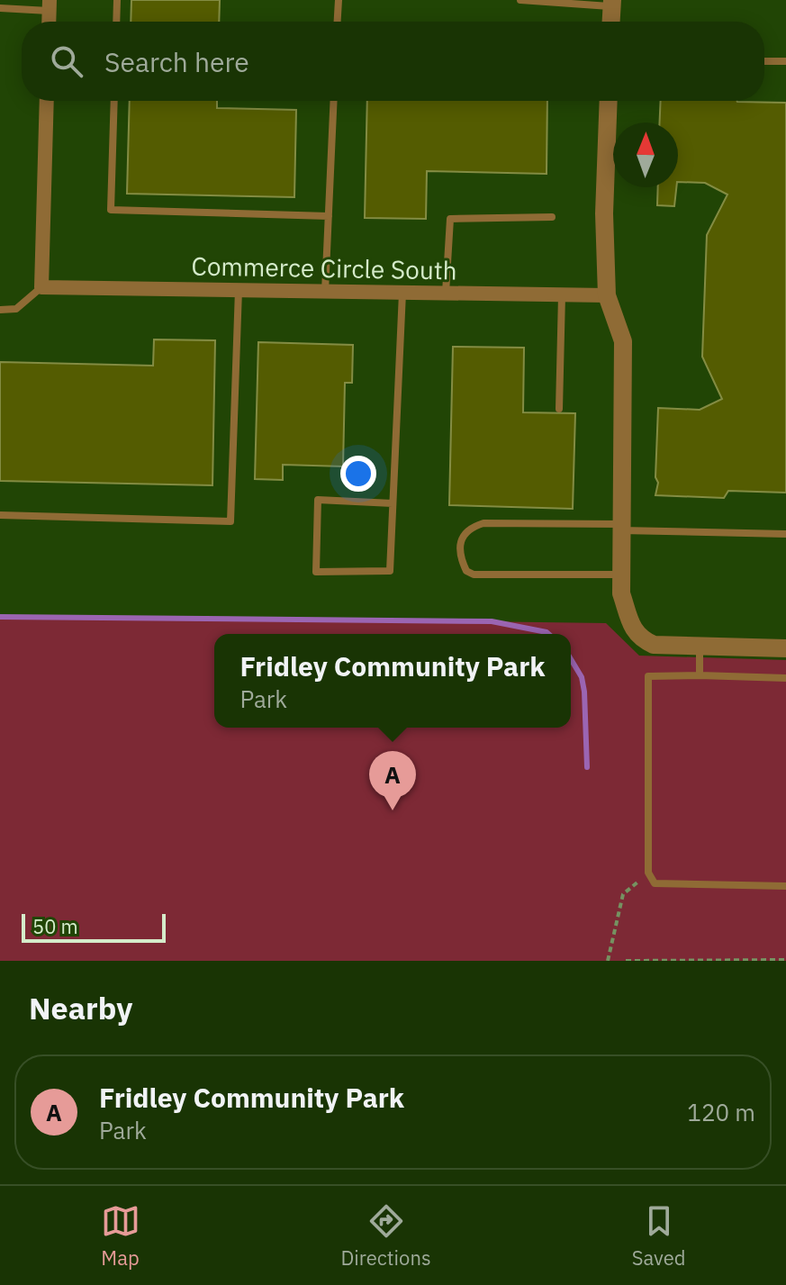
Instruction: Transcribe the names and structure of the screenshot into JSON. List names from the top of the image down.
{
  "streets": {
    "street": ["Commerce Circle South"]
  },
  "scale_bar": "50 m",
  "north": "top",
  "page": {
    "search": "Search here",
    "popup": ["Fridley Community Park", "Park"],
    "pins": "A",
    "scale": "50 m",
    "heading": "Nearby",
    "list": [
      {
        "mark": "A",
        "name": "Fridley Community Park",
        "note": "Park",
        "value": "120 m"
      }
    ],
    "nav": ["Map", "Directions", "Saved"]
  }
}
